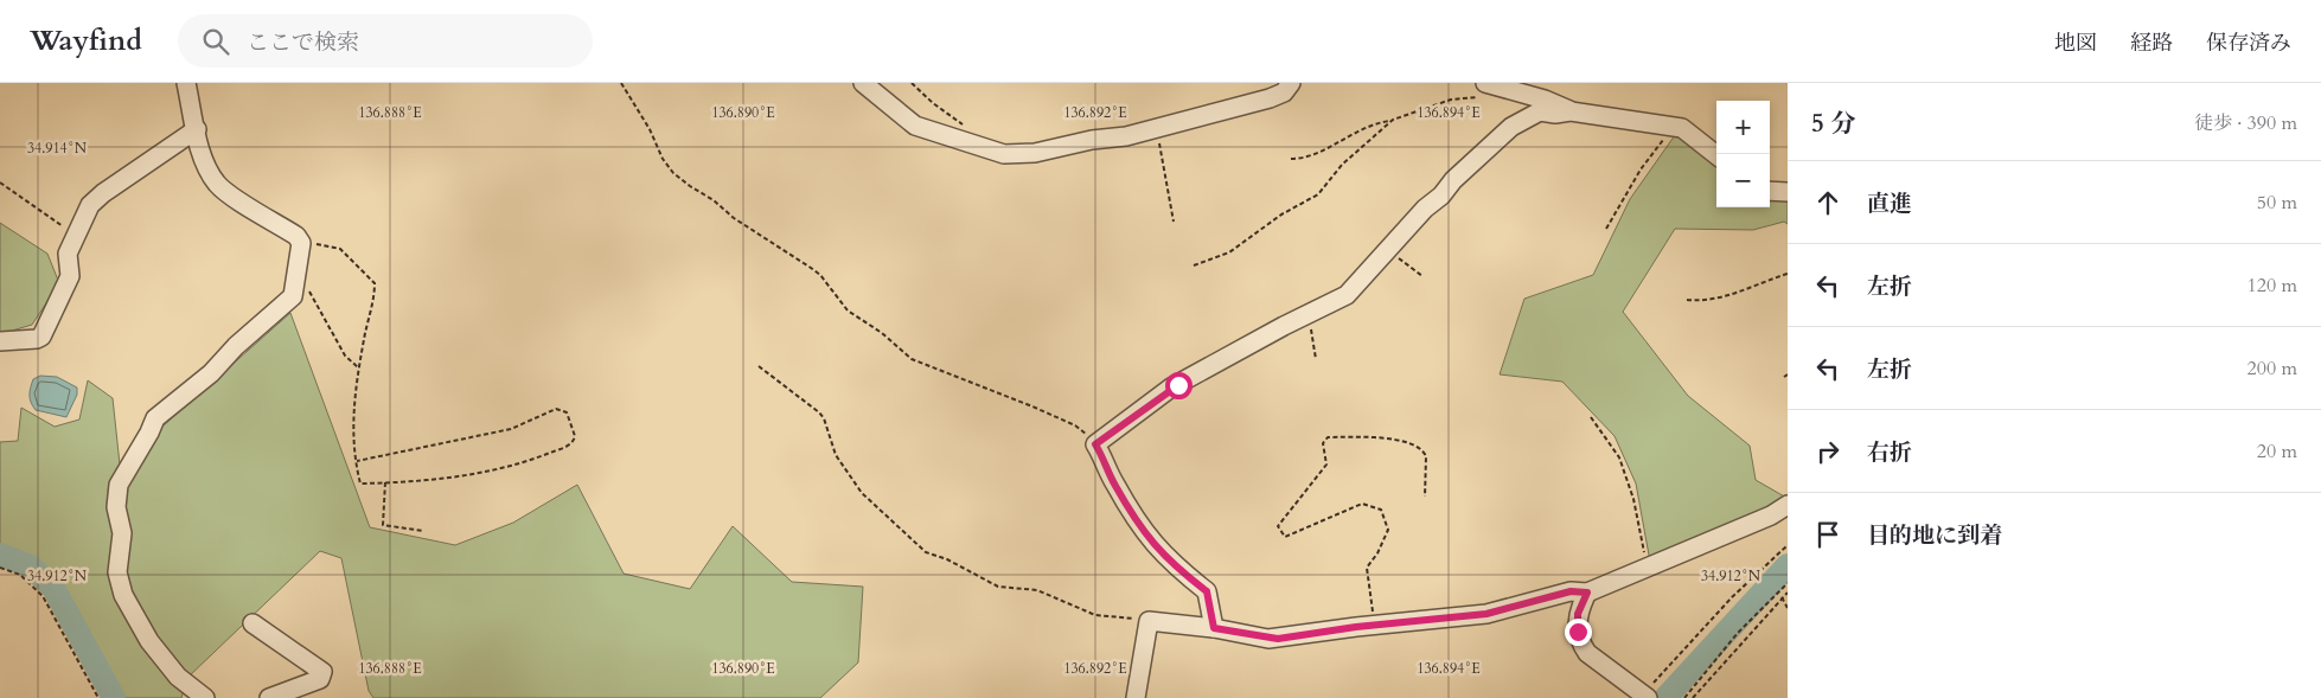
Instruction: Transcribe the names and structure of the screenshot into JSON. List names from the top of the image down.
{
  "page": {
    "header": "Wayfind",
    "search": "ここで検索",
    "nav": ["地図", "経路", "保存済み"],
    "heading": ["5 分", "徒歩 · 390 m"],
    "map_buttons": ["+", "−"],
    "list": [
      ["直進", "50 m"],
      ["左折", "120 m"],
      ["左折", "200 m"],
      ["右折", "20 m"],
      "目的地に到着"
    ]
  },
  "coordinates": [
    "136.888°E",
    "136.890°E",
    "136.892°E",
    "136.894°E",
    "34.914°N",
    "34.912°N"
  ]
}
